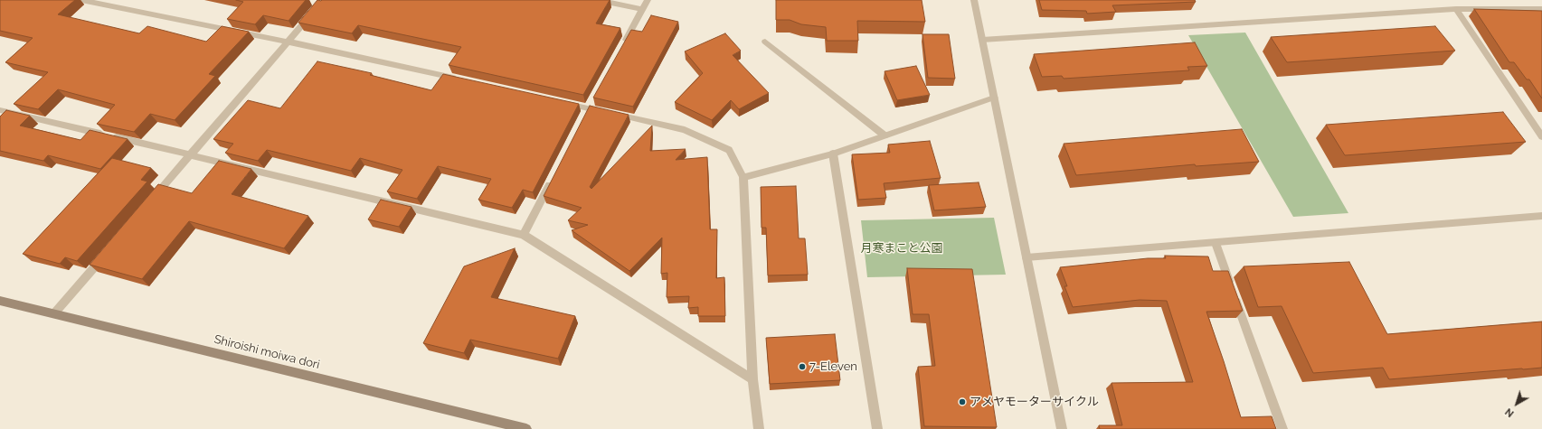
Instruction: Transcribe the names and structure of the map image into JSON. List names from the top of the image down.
{
  "streets": {
    "main road": ["Shiroishi moiwa dori"]
  },
  "parks": ["月寒まこと公園"],
  "places": ["7-Eleven", "アメヤモーターサイクル"],
  "north": "bottom left"
}
